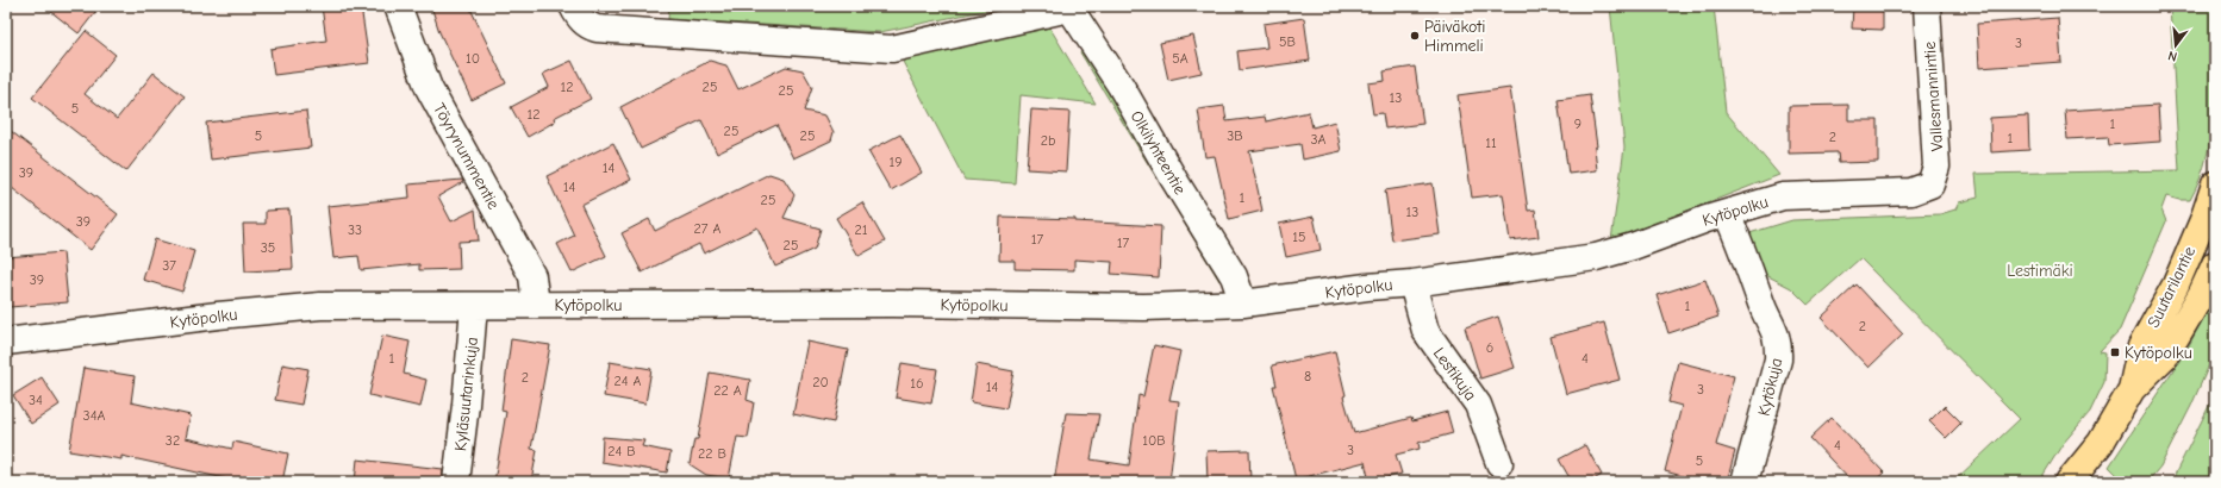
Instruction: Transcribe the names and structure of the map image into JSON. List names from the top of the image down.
{
  "streets": {
    "main road": ["Suutarilantie"],
    "street": [
      "Vallesmannintie",
      "Olkilyhteentie",
      "Töyrynummentie",
      "Kytöpolku",
      "Lestikuja",
      "Kytökuja",
      "Kyläsuutarinkuja"
    ]
  },
  "crossings": [
    ["Vallesmannintie", "Kytöpolku"],
    ["Olkilyhteentie", "Kytöpolku"],
    ["Töyrynummentie", "Kytöpolku"],
    ["Kytöpolku", "Lestikuja"],
    ["Kytöpolku", "Kytökuja"],
    ["Kytöpolku", "Kyläsuutarinkuja"]
  ],
  "parks": ["Lestimäki"],
  "places": {
    "other": ["Päiväkoti Himmeli"],
    "transit": ["Kytöpolku"]
  },
  "house_numbers": [
    "5B",
    "3",
    "10",
    "5A",
    "12",
    "25",
    "25",
    "13",
    "5",
    "12",
    "9",
    "1",
    "25",
    "5",
    "25",
    "3B",
    "2",
    "1",
    "3A",
    "2b",
    "11",
    "19",
    "14",
    "39",
    "14",
    "1",
    "25",
    "13",
    "39",
    "27 A",
    "33",
    "21",
    "15",
    "17",
    "17",
    "25",
    "35",
    "37",
    "39",
    "1",
    "2",
    "6",
    "1",
    "4",
    "8",
    "2",
    "24 A",
    "20",
    "16",
    "14",
    "3",
    "22 A",
    "34",
    "34A",
    "32",
    "10B",
    "4",
    "3",
    "24 B",
    "22 B",
    "5"
  ],
  "north": "bottom"
}
